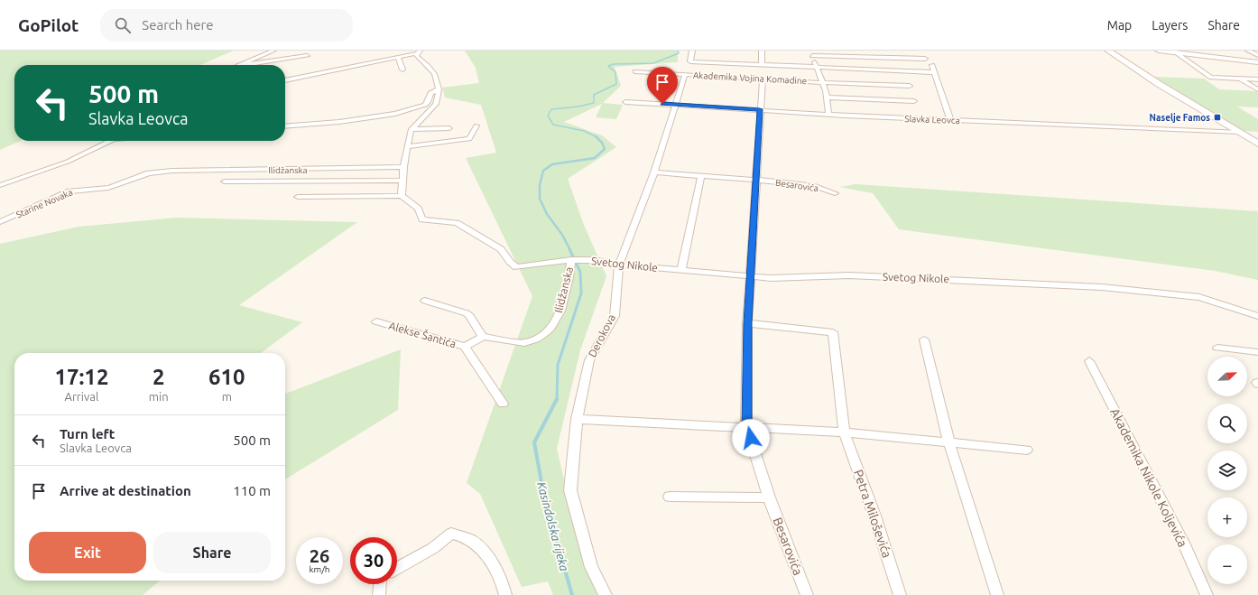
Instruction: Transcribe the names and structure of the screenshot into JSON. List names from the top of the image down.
{
  "streets": {
    "street": [
      "Akademika Vojina Komadine",
      "Slavka Leovca",
      "Ilidžanska",
      "Besarovića",
      "Starine Novaka",
      "Svetog Nikole",
      "Alekse Šantića",
      "Derokova",
      "Akademika Nikole Koljevića",
      "Petra Miloševića"
    ]
  },
  "crossings": [
    ["Akademika Vojina Komadine", "Slavka Leovca"],
    ["Akademika Vojina Komadine", "Besarovića"],
    ["Akademika Vojina Komadine", "Derokova"],
    ["Slavka Leovca", "Besarovića"],
    ["Slavka Leovca", "Derokova"],
    ["Ilidžanska", "Starine Novaka"],
    ["Ilidžanska", "Svetog Nikole"],
    ["Besarovića", "Svetog Nikole"],
    ["Besarovića", "Petra Miloševića"],
    ["Svetog Nikole", "Derokova"]
  ],
  "water": ["Kasindolska rijeka"],
  "places": {
    "transit": ["Naselje Famos"]
  },
  "north": "top right",
  "page": {
    "header": "GoPilot",
    "search": "Search here",
    "nav": ["Map", "Layers", "Share"],
    "turn": ["500 m", "Slavka Leovca"],
    "eta": [
      "17:12",
      "Arrival",
      "2",
      "min",
      "610",
      "m"
    ],
    "map_buttons": ["+", "−"],
    "list": [
      {
        "name": "Turn left",
        "note": "Slavka Leovca",
        "value": "500 m"
      },
      {
        "name": "Arrive at destination",
        "value": "110 m"
      }
    ],
    "buttons": ["Exit", "Share"],
    "speed": "26 km/h",
    "limit": "30"
  }
}
